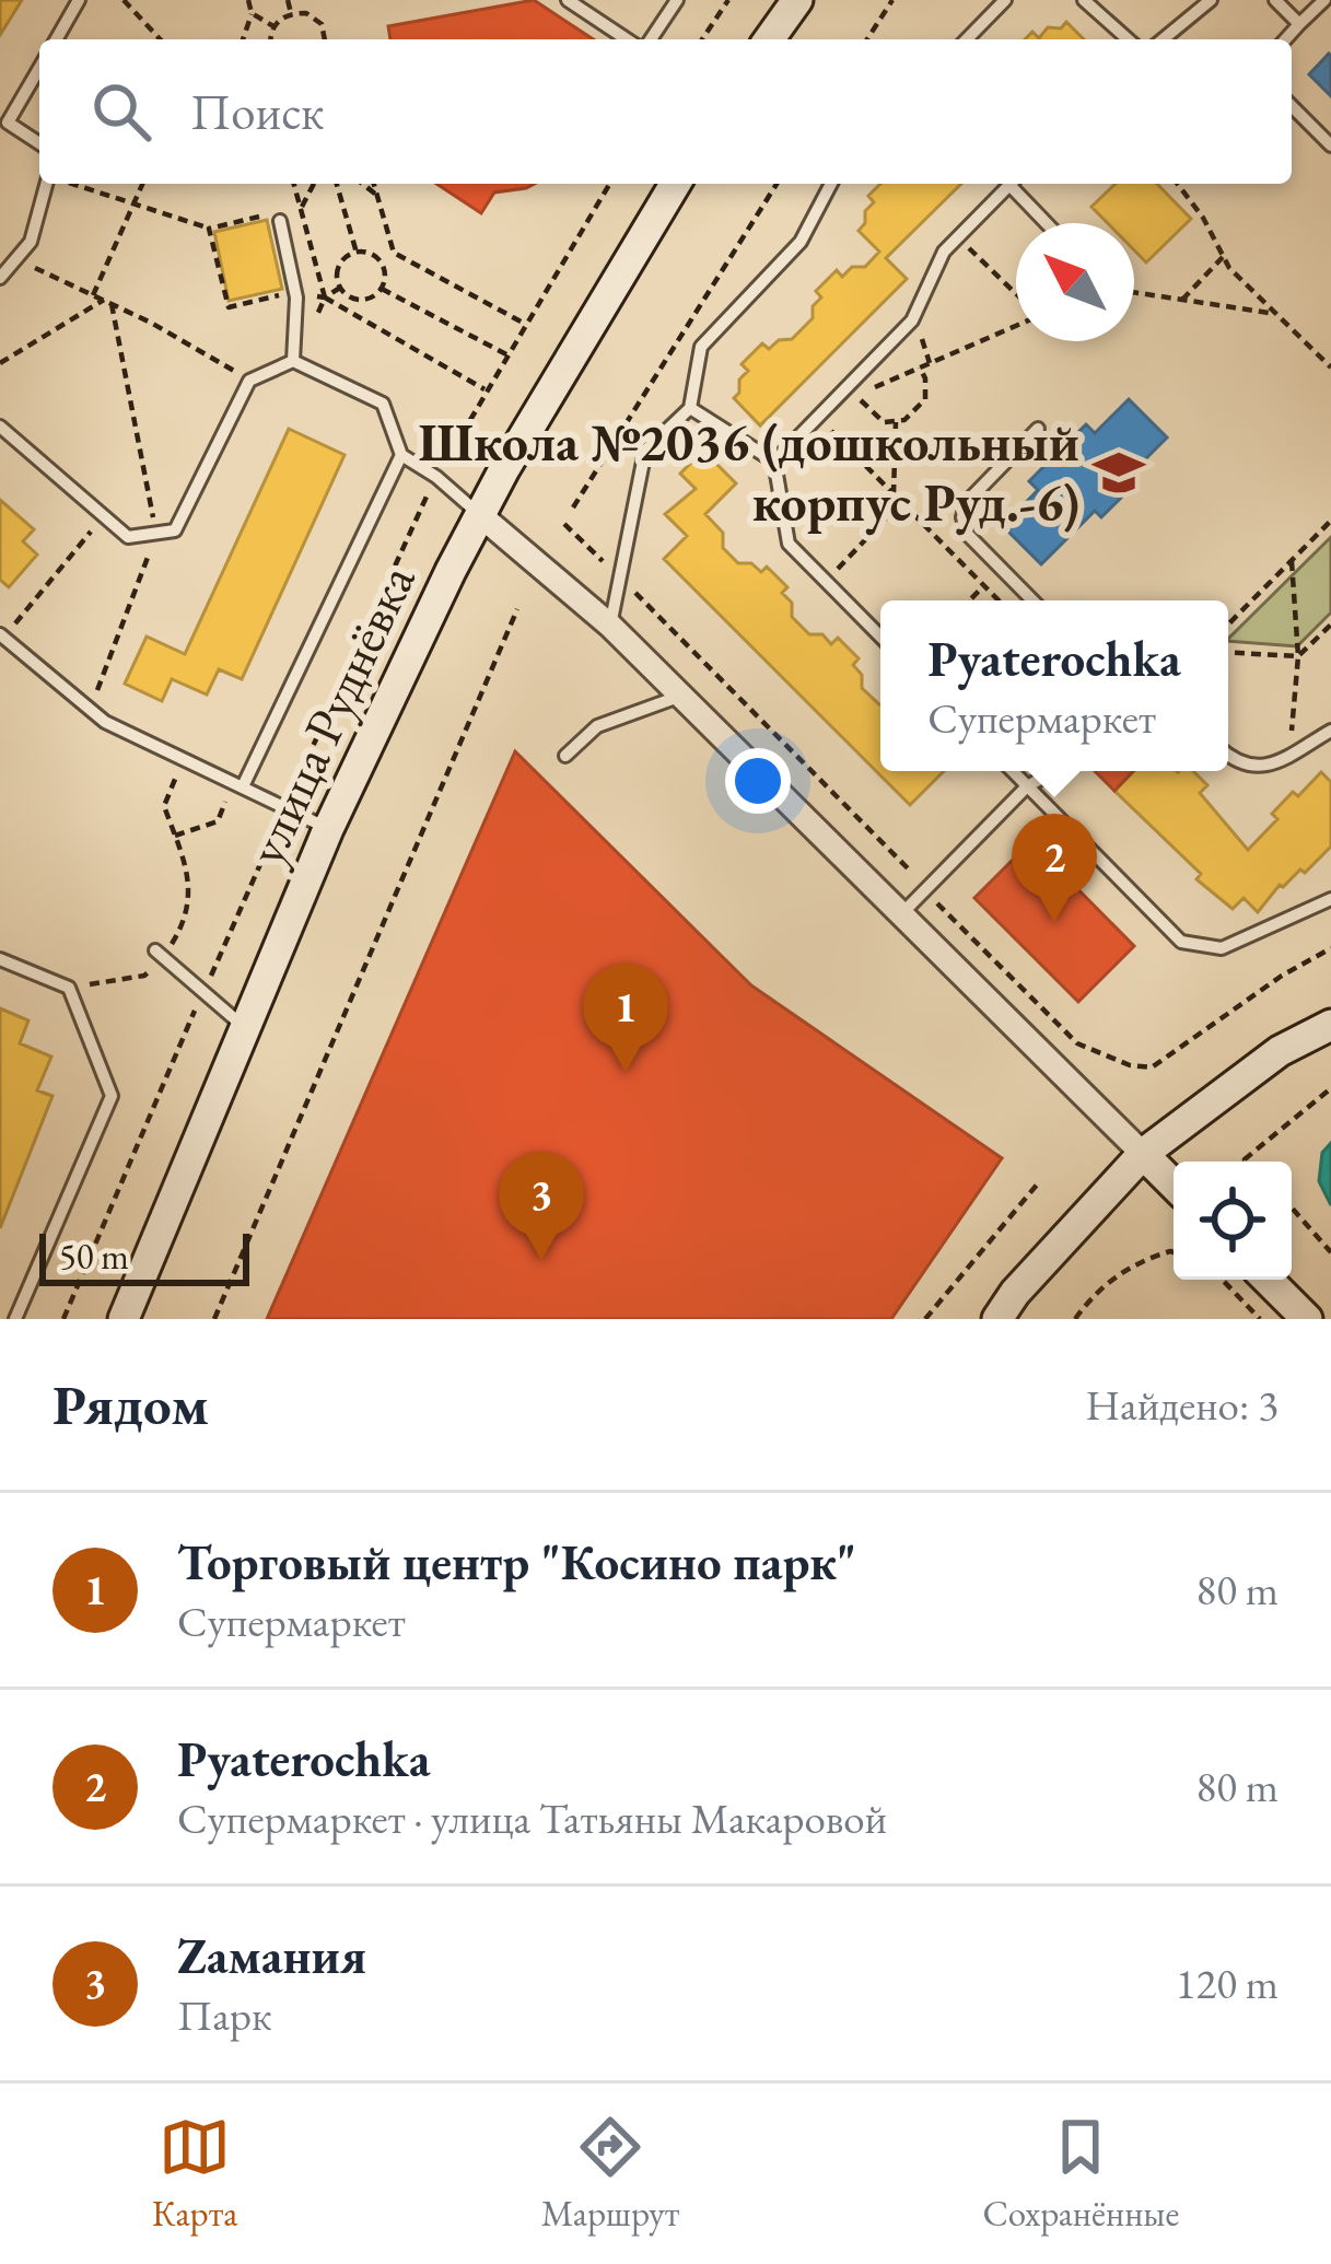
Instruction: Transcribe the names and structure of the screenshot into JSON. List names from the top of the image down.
{
  "streets": {
    "street": ["улица Руднёвка"]
  },
  "places": {
    "school or university": ["Школа №2036 (дошкольный корпус Руд.-6)"]
  },
  "scale_bar": "50 m",
  "north": "top left",
  "page": {
    "search": "Поиск",
    "popup": ["Pyaterochka", "Супермаркет"],
    "pins": ["2", "1", "3"],
    "scale": "50 m",
    "heading": ["Рядом", "Найдено: 3"],
    "list": [
      {
        "mark": "1",
        "name": "Торговый центр \"Косино парк\"",
        "note": "Супермаркет",
        "value": "80 m"
      },
      {
        "mark": "2",
        "name": "Pyaterochka",
        "note": "Супермаркет · улица Татьяны Макаровой",
        "value": "80 m"
      },
      {
        "mark": "3",
        "name": "Zамания",
        "note": "Парк",
        "value": "120 m"
      }
    ],
    "nav": ["Карта", "Маршрут", "Сохранённые"]
  }
}
